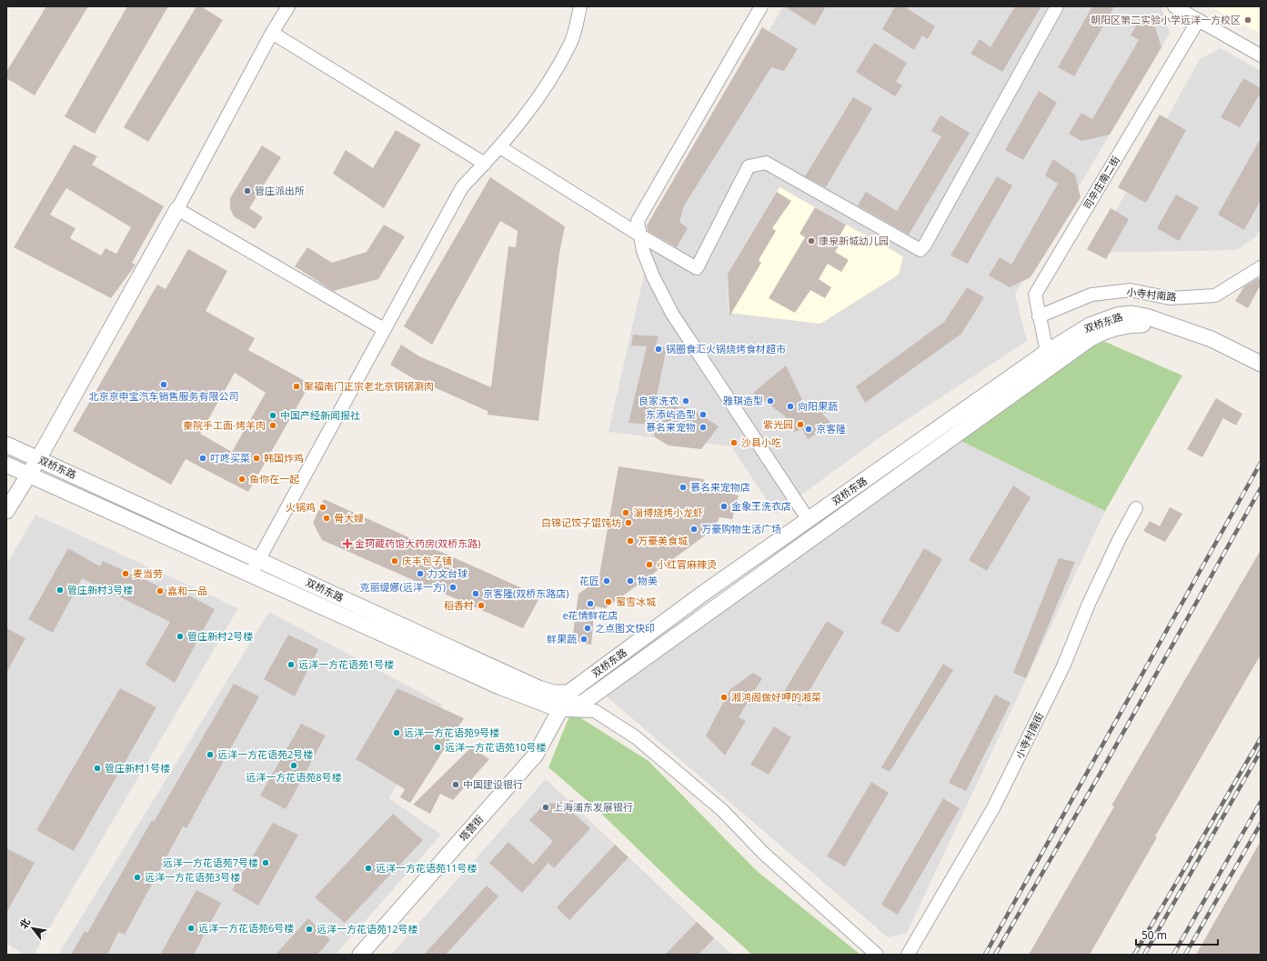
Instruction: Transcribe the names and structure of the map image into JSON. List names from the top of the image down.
{
  "streets": {
    "street": [
      "司辛庄南二街",
      "小寺村南路",
      "双桥东路",
      "小寺村南街",
      "塔营街"
    ]
  },
  "crossings": [
    ["司辛庄南二街", "小寺村南路"],
    ["司辛庄南二街", "双桥东路"],
    ["双桥东路", "塔营街"]
  ],
  "places": {
    "other": [
      "朝阳区第二实验小学远洋一方校区",
      "管庄派出所",
      "康泉新城幼儿园",
      "锅圈食汇火锅烧烤食材超市",
      "北京京申宝汽车销售服务有限公司",
      "聚福南门正宗老北京铜锅涮肉",
      "良家洗衣",
      "雅琪造型",
      "向阳果蔬",
      "东添屿造型",
      "中国产经新闻报社",
      "紫光园",
      "秦院手工面·烤羊肉",
      "慕名来宠物",
      "京客隆",
      "沙县小吃",
      "叮咚买菜",
      "韩国炸鸡",
      "鱼你在一起",
      "慕名来宠物店",
      "金象王洗衣店",
      "火锅鸡",
      "淄博烧烤小龙虾",
      "骨大嫂",
      "白锦记饺子馄饨坊",
      "万豪购物生活广场",
      "万豪美食城",
      "庆丰包子铺",
      "小红冒麻辣烫",
      "麦当劳",
      "力文台球",
      "花匠",
      "物美",
      "克丽缇娜(远洋一方)",
      "管庄新村3号楼",
      "嘉和一品",
      "京客隆(双桥东路店)",
      "蜜雪冰城",
      "e花情鲜花店",
      "稻香村",
      "之点图文快印",
      "管庄新村2号楼",
      "鲜果蔬",
      "远洋一方花语苑1号楼",
      "湘鸿阁做好呷的湘菜",
      "远洋一方花语苑9号楼",
      "远洋一方花语苑10号楼",
      "远洋一方花语苑2号楼",
      "远洋一方花语苑8号楼",
      "管庄新村1号楼",
      "中国建设银行",
      "上海浦东发展银行",
      "远洋一方花语苑7号楼",
      "远洋一方花语苑11号楼",
      "远洋一方花语苑3号楼",
      "远洋一方花语苑6号楼",
      "远洋一方花语苑12号楼"
    ],
    "health": ["金珂藏药馆大药房(双桥东路)"]
  },
  "scale_bar": "50 m",
  "north": "top left"
}
